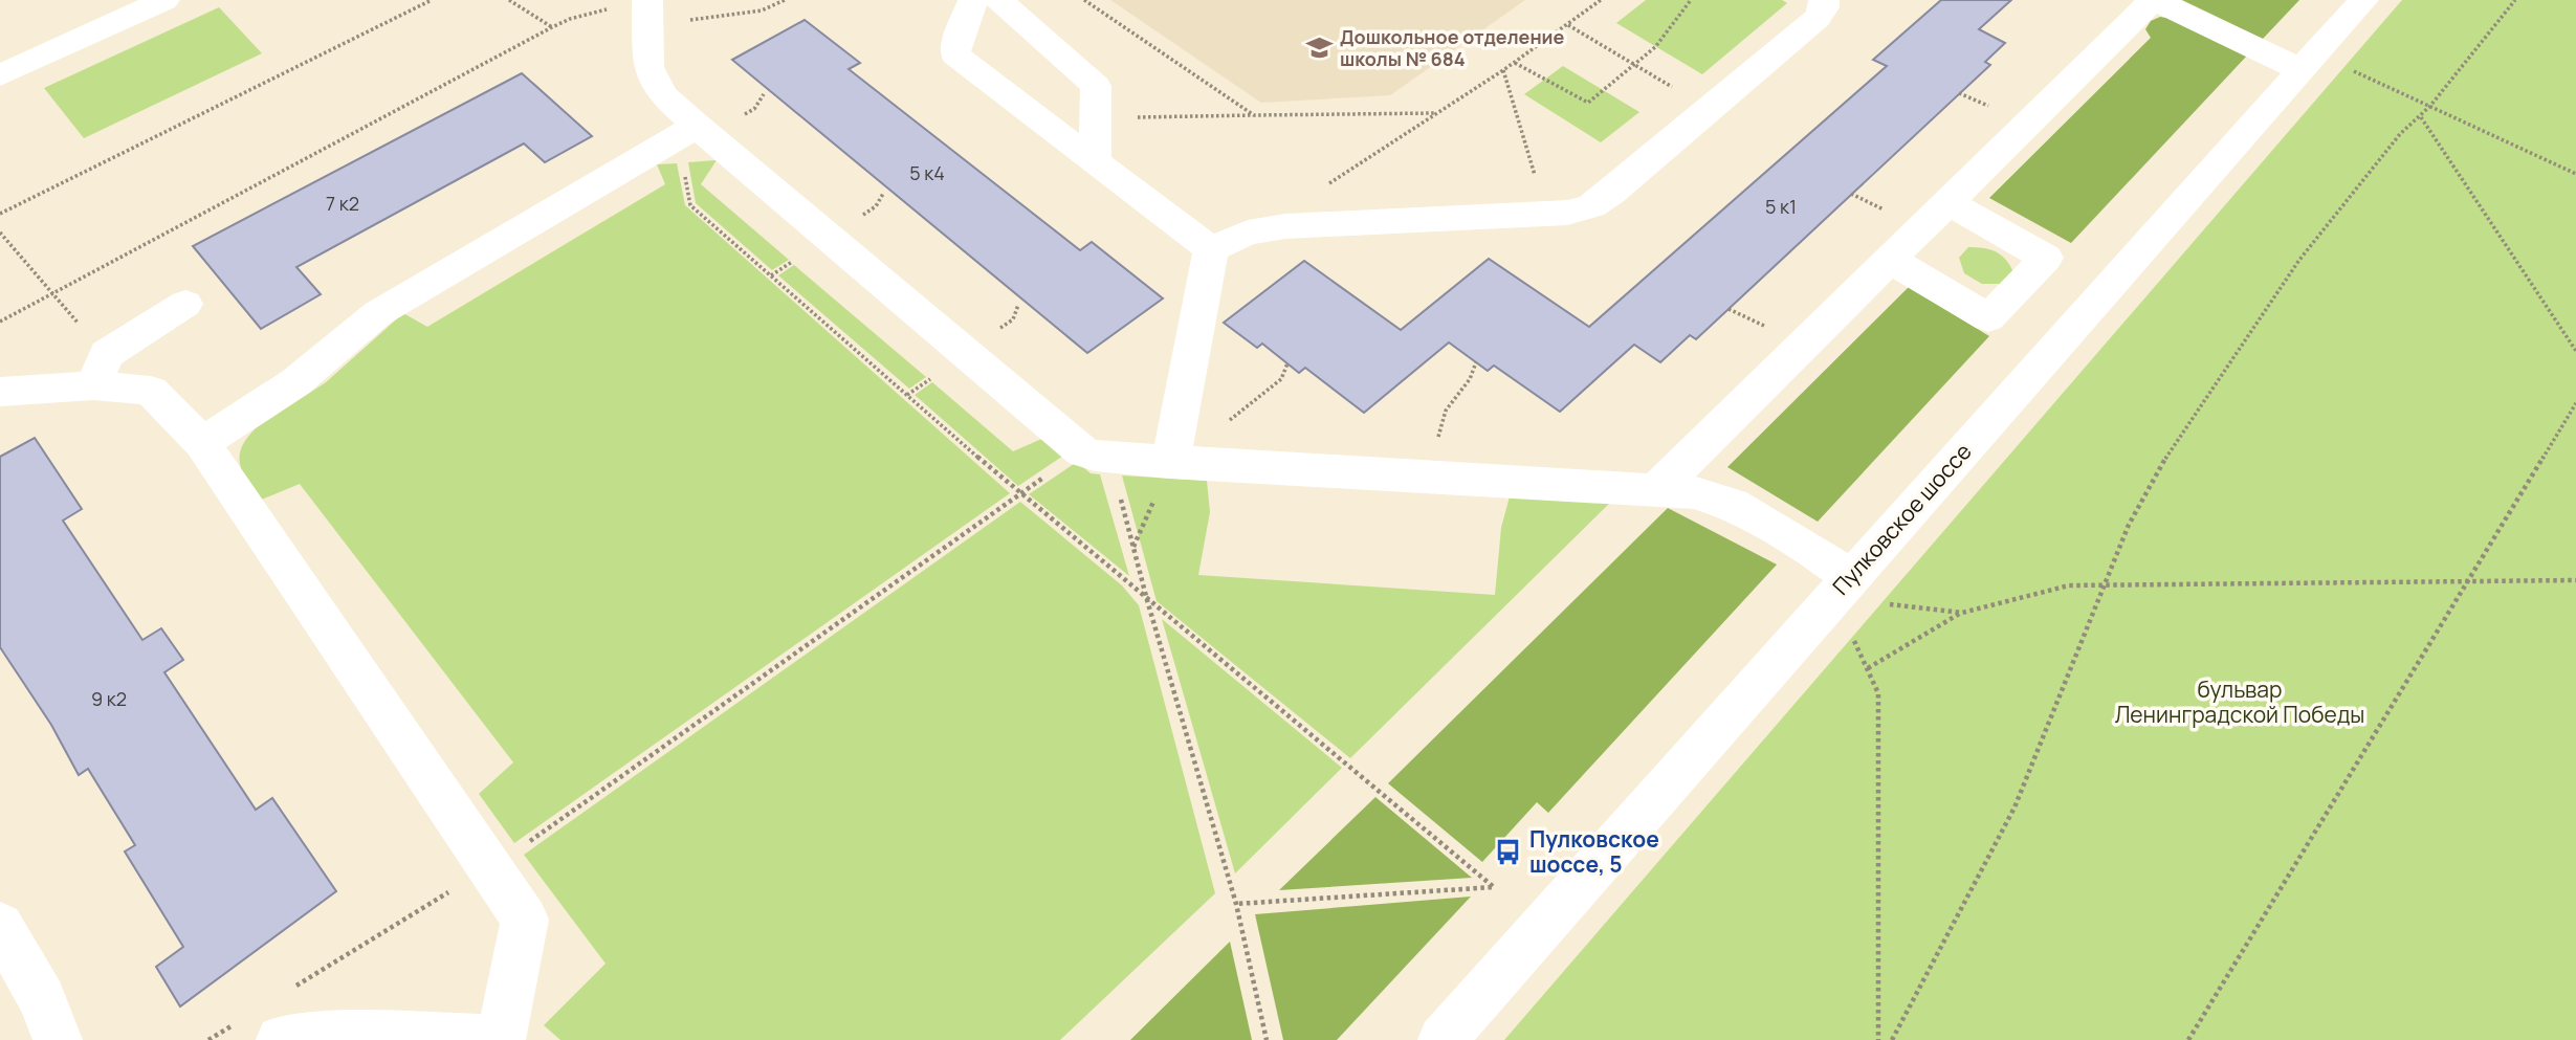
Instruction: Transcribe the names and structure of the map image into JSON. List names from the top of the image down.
{
  "streets": {
    "street": ["Пулковское шоссе"]
  },
  "parks": ["бульвар Ленинградской Победы"],
  "places": {
    "school or university": ["Дошкольное отделение школы № 684"],
    "bus stop": ["Пулковское шоссе, 5"]
  },
  "house_numbers": [
    "5 к4",
    "7 к2",
    "5 к1",
    "9 к2"
  ]
}
